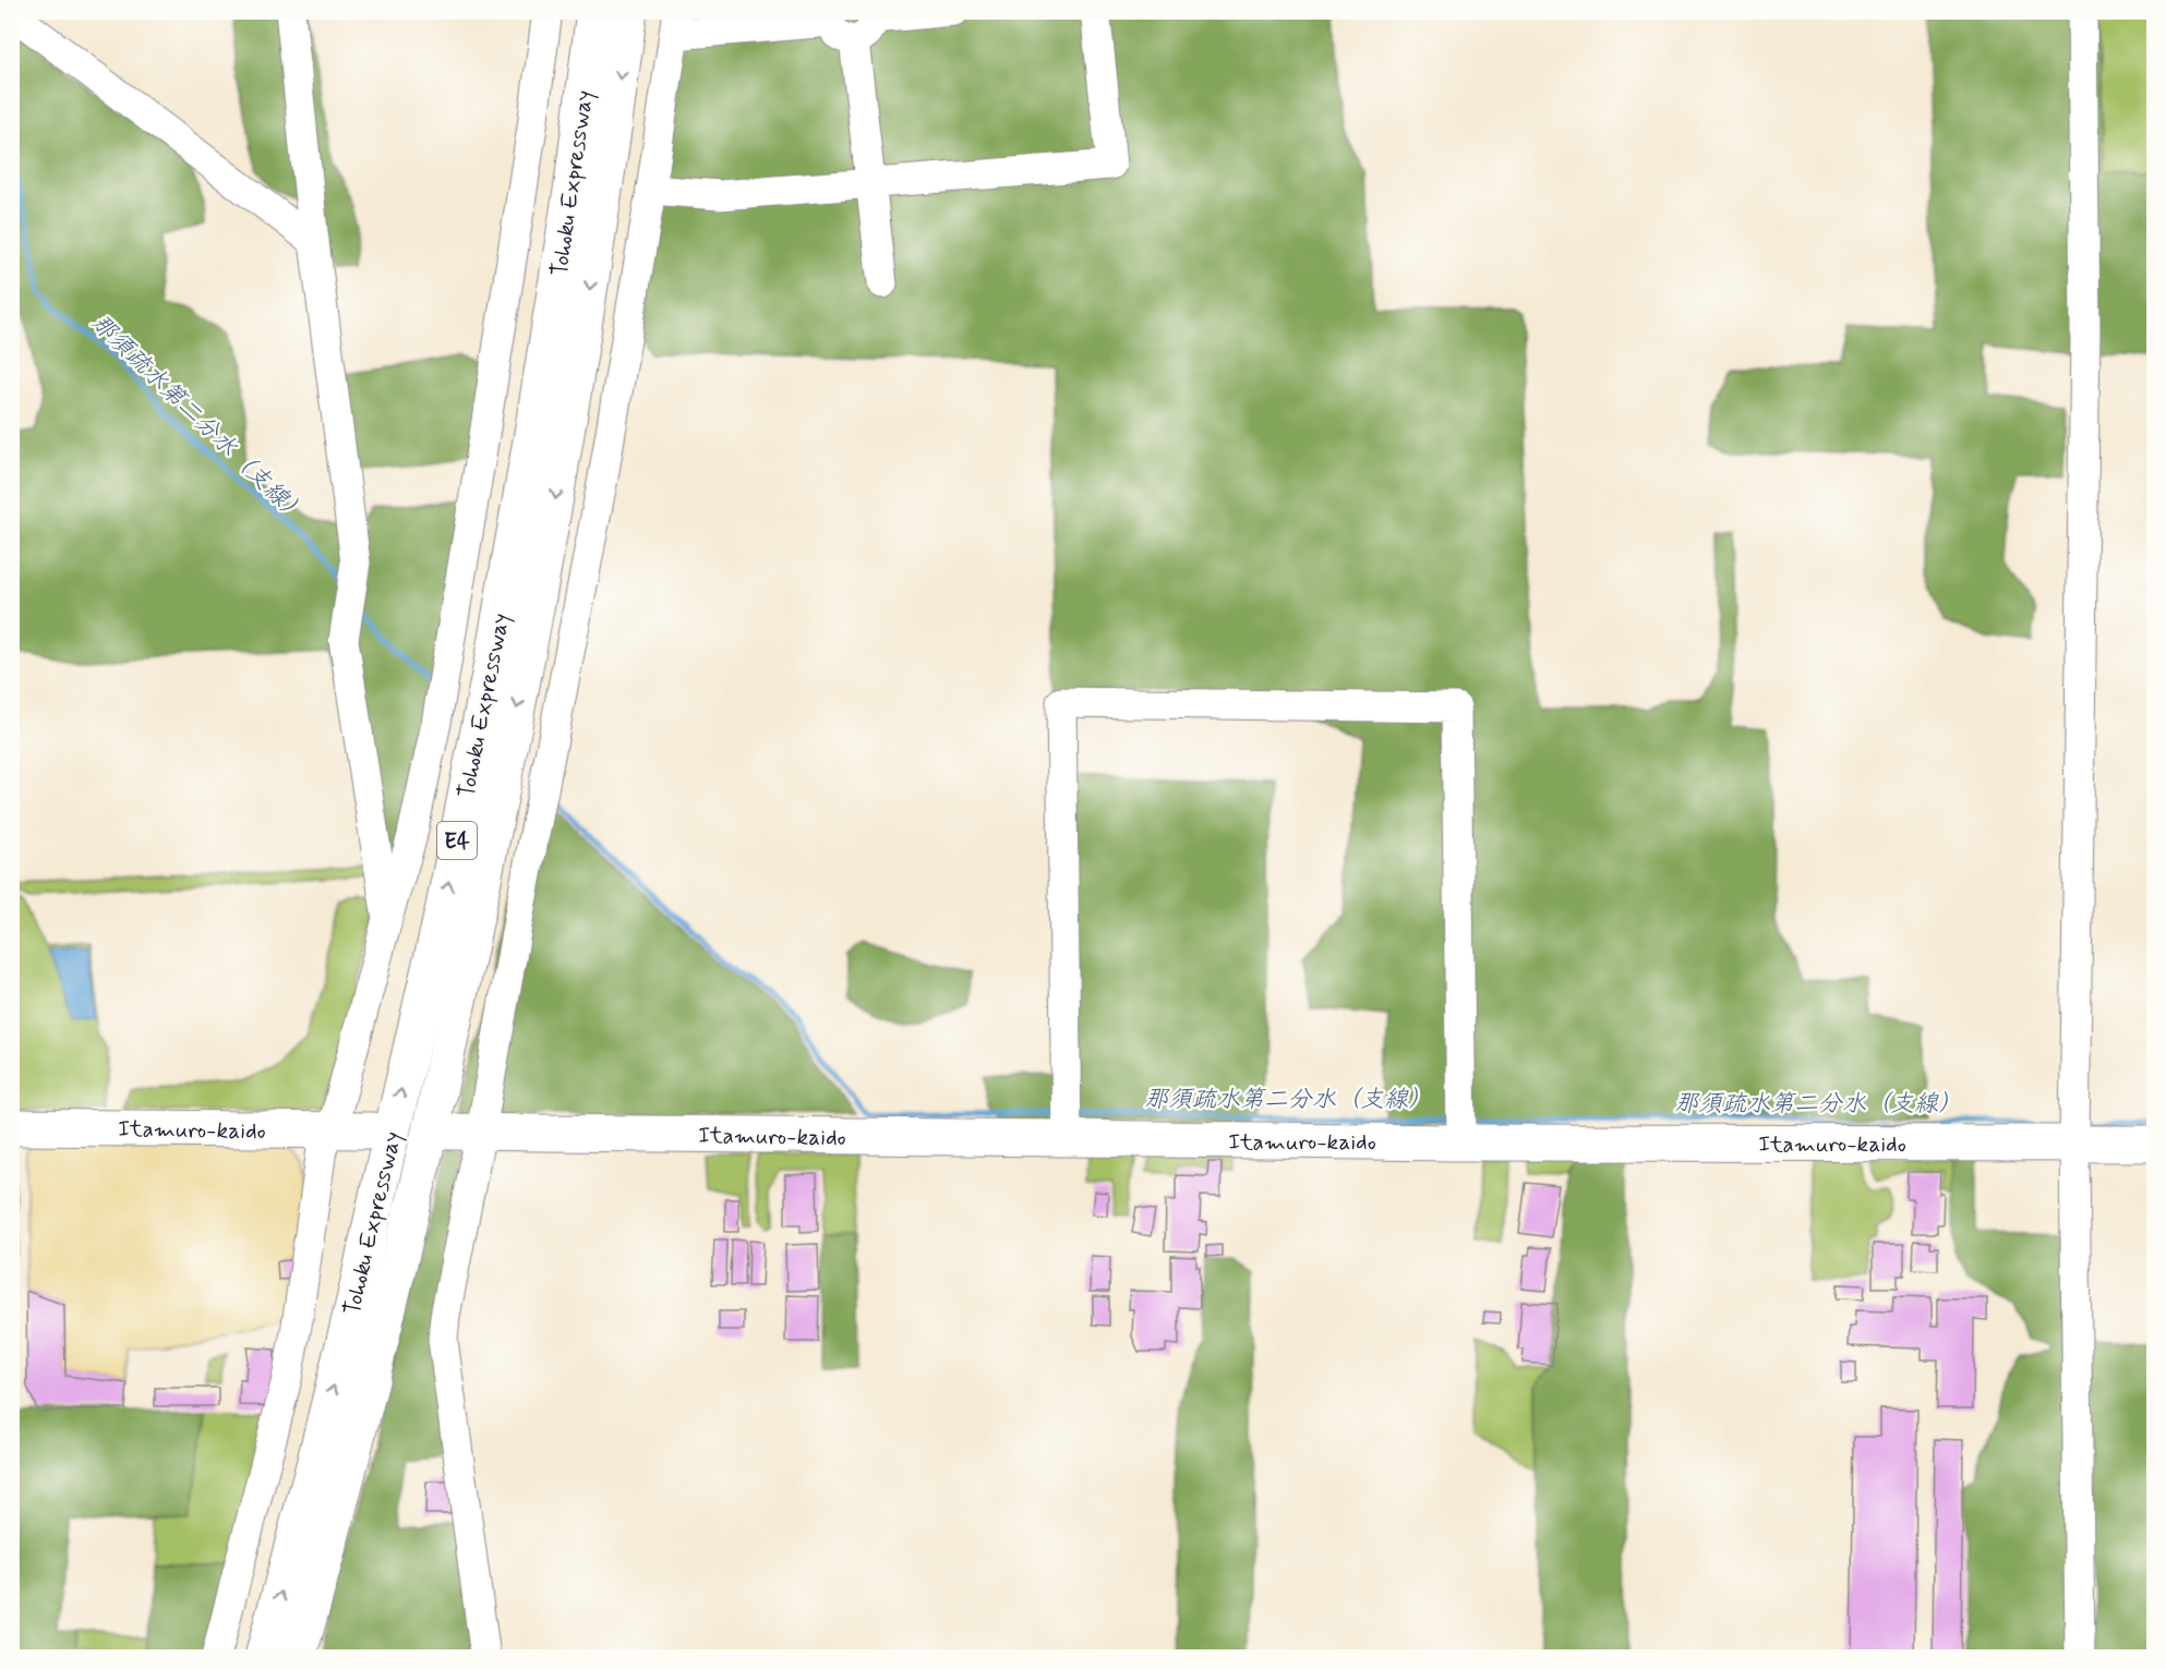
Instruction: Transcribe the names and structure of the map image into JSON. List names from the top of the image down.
{
  "streets": {
    "main road": ["Tohoku Expressway", "E4", "Itamuro-kaido"]
  },
  "water": ["那須疏水第二分水（支線）"]
}
